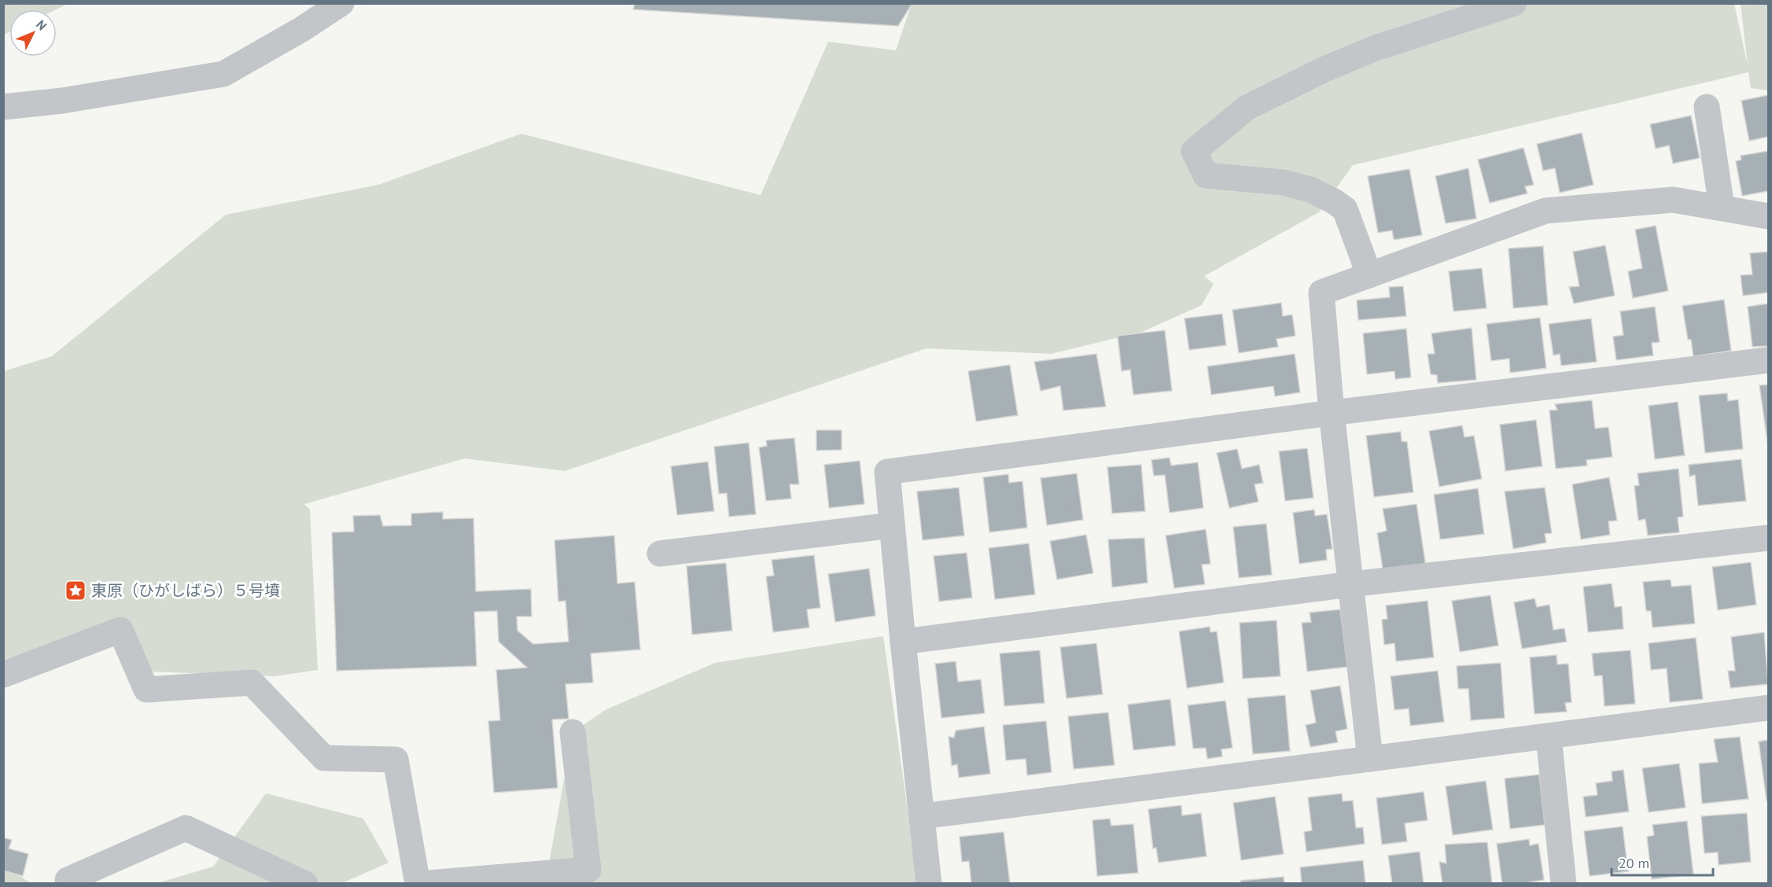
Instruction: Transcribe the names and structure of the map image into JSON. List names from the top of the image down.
{
  "places": {
    "place": ["東原（ひがしばら）５号墳"]
  },
  "scale_bar": "20 m",
  "north": "top right"
}
